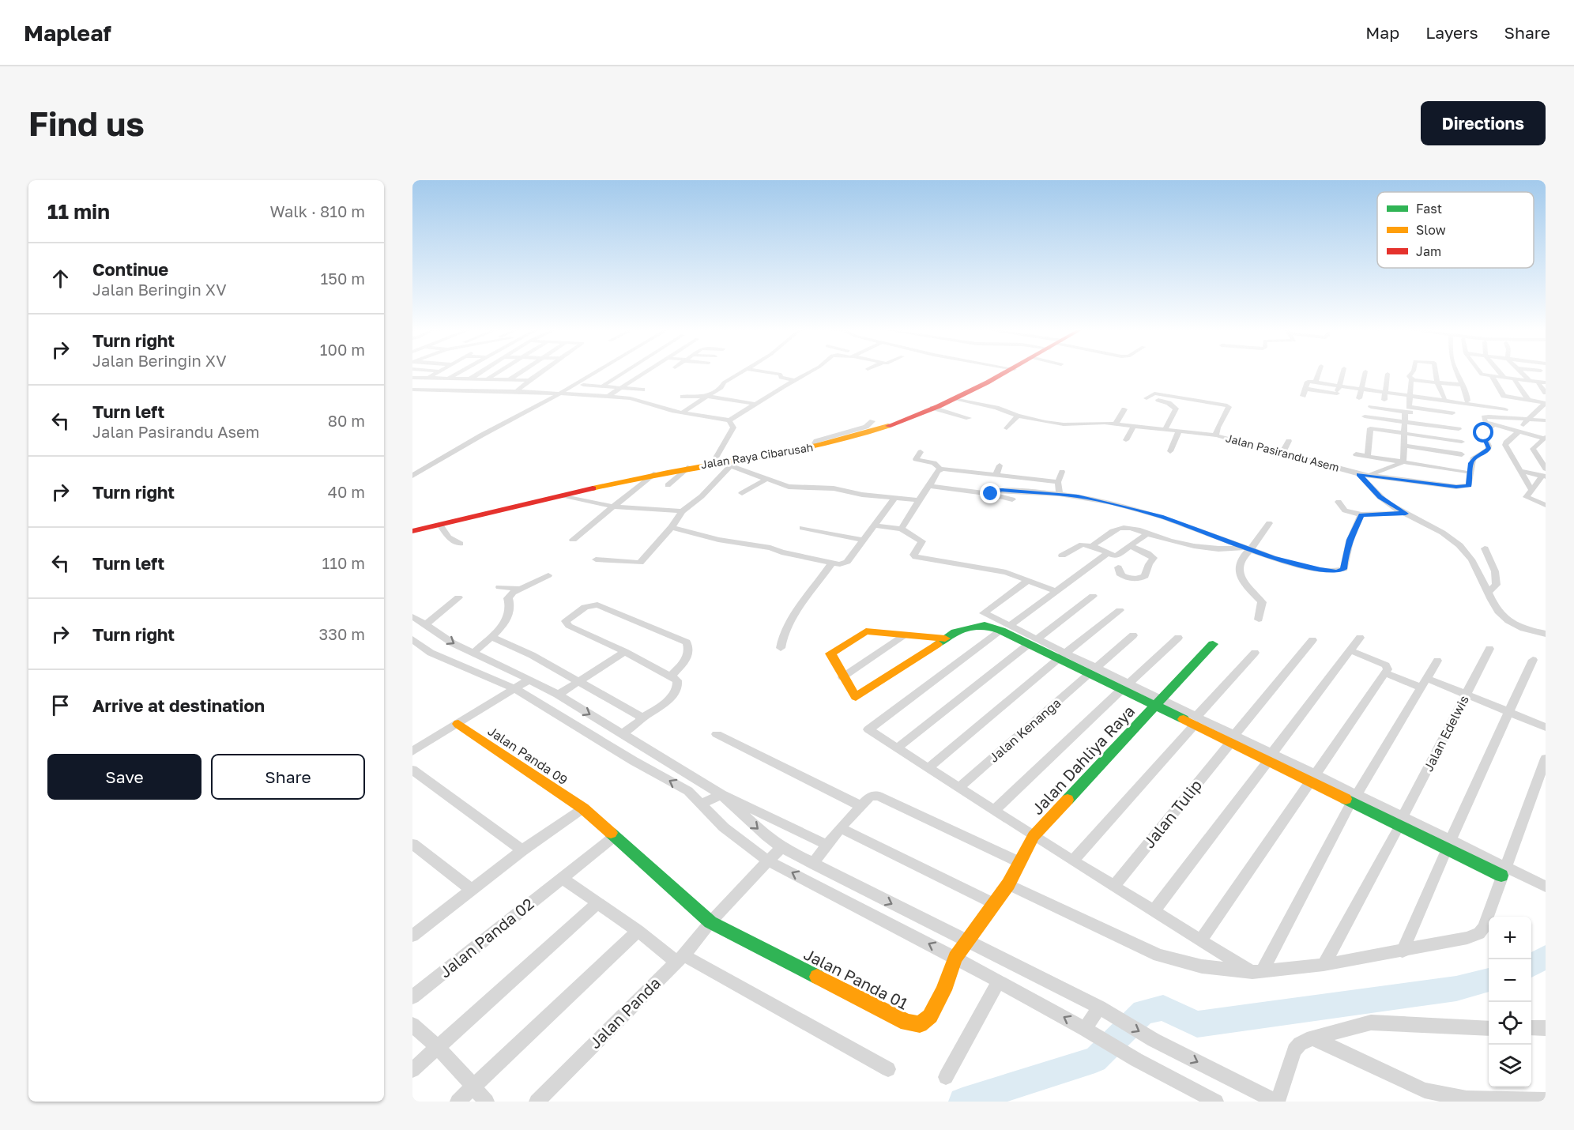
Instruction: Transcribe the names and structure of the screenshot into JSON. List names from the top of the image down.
{
  "streets": {
    "street": [
      "Jalan Pasirandu Asem",
      "Jalan Raya Cibarusah",
      "Jalan Kenanga",
      "Jalan Edelwis",
      "Jalan Panda 09",
      "Jalan Dahliya Raya",
      "Jalan Tulip",
      "Jalan Panda 02",
      "Jalan Panda 01",
      "Jalan Panda"
    ]
  },
  "crossings": [
    ["Jalan Pasirandu Asem", "Jalan Raya Cibarusah"],
    ["Jalan Dahliya Raya", "Jalan Panda 01"],
    ["Jalan Panda 01", "Jalan Panda"]
  ],
  "legend": ["Fast", "Slow", "Jam"],
  "page": {
    "header": "Mapleaf",
    "nav": ["Map", "Layers", "Share"],
    "buttons": [
      "Directions",
      ["Save", "Share"]
    ],
    "title": "Find us",
    "heading": ["11 min", "Walk · 810 m"],
    "list": [
      ["Continue", "Jalan Beringin XV", "150 m"],
      ["Turn right", "Jalan Beringin XV", "100 m"],
      ["Turn left", "Jalan Pasirandu Asem", "80 m"],
      ["Turn right", "40 m"],
      ["Turn left", "110 m"],
      ["Turn right", "330 m"],
      "Arrive at destination"
    ],
    "map_buttons": ["+", "−"]
  }
}
